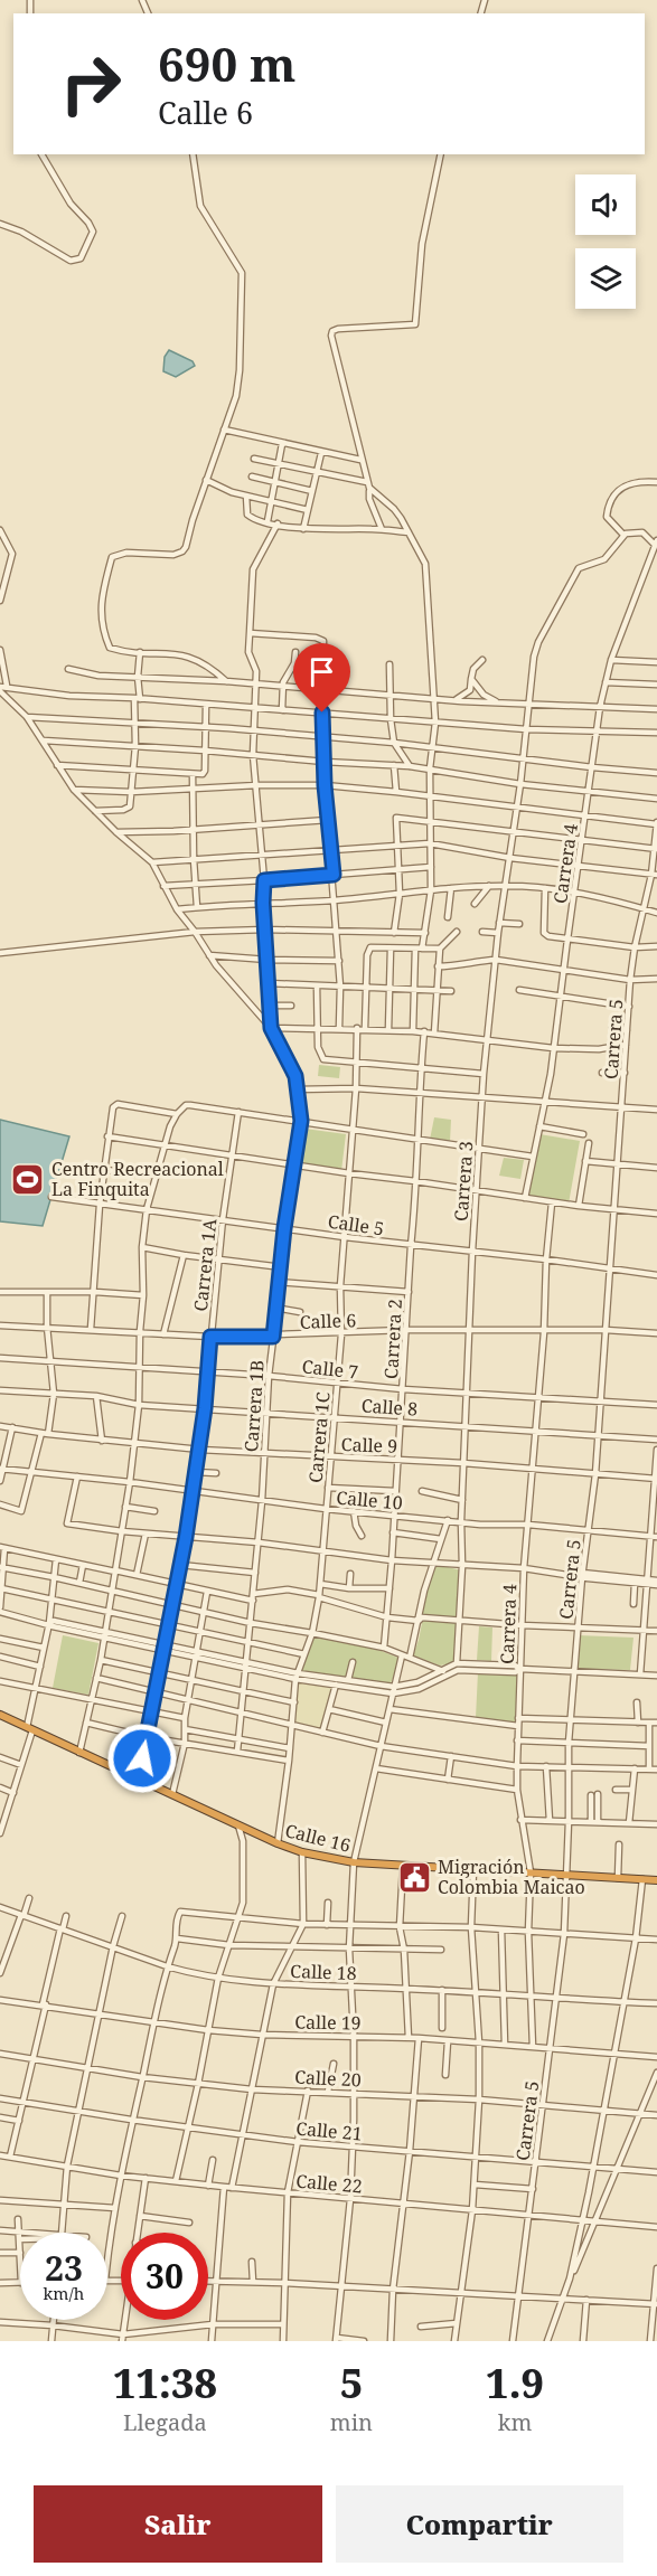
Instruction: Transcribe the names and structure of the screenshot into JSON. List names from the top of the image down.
{
  "streets": {
    "highway": ["Calle 16"],
    "street": [
      "Carrera 4",
      "Carrera 5",
      "Carrera 3",
      "Calle 5",
      "Carrera 1A",
      "Calle 6",
      "Carrera 2",
      "Calle 7",
      "Carrera 1B",
      "Calle 8",
      "Carrera 1C",
      "Calle 9",
      "Calle 10",
      "Calle 18",
      "Calle 19",
      "Calle 20",
      "Calle 21",
      "Calle 22"
    ]
  },
  "crossings": [
    ["Carrera 4", "Calle 5"],
    ["Carrera 4", "Calle 6"],
    ["Carrera 4", "Calle 7"],
    ["Carrera 4", "Calle 8"],
    ["Carrera 4", "Calle 9"],
    ["Carrera 4", "Calle 10"],
    ["Carrera 4", "Calle 16"],
    ["Carrera 4", "Calle 18"],
    ["Carrera 4", "Calle 19"],
    ["Carrera 5", "Calle 5"],
    ["Carrera 5", "Calle 6"],
    ["Carrera 5", "Calle 7"],
    ["Carrera 5", "Calle 8"],
    ["Carrera 5", "Calle 9"],
    ["Carrera 5", "Calle 10"],
    ["Carrera 5", "Calle 16"],
    ["Carrera 5", "Calle 18"],
    ["Carrera 5", "Calle 19"],
    ["Carrera 5", "Calle 20"],
    ["Carrera 5", "Calle 21"],
    ["Carrera 5", "Calle 22"],
    ["Carrera 3", "Calle 5"],
    ["Carrera 3", "Calle 6"],
    ["Carrera 3", "Calle 7"],
    ["Carrera 3", "Calle 8"],
    ["Carrera 3", "Calle 9"],
    ["Carrera 3", "Calle 10"],
    ["Calle 5", "Carrera 1A"],
    ["Calle 5", "Carrera 2"],
    ["Calle 5", "Carrera 1B"],
    ["Calle 5", "Carrera 1C"],
    ["Carrera 1A", "Calle 6"],
    ["Carrera 1A", "Calle 7"],
    ["Carrera 1A", "Calle 8"],
    ["Carrera 1A", "Calle 9"],
    ["Carrera 1A", "Calle 10"],
    ["Carrera 1A", "Calle 16"],
    ["Calle 6", "Carrera 2"],
    ["Calle 6", "Carrera 1B"],
    ["Calle 6", "Carrera 1C"],
    ["Carrera 2", "Calle 7"],
    ["Carrera 2", "Calle 8"],
    ["Carrera 2", "Calle 9"],
    ["Carrera 2", "Calle 10"],
    ["Calle 7", "Carrera 1B"],
    ["Calle 7", "Carrera 1C"],
    ["Carrera 1B", "Calle 8"],
    ["Carrera 1B", "Calle 9"],
    ["Carrera 1B", "Calle 10"],
    ["Calle 8", "Carrera 1C"],
    ["Carrera 1C", "Calle 9"],
    ["Carrera 1C", "Calle 10"],
    ["Carrera 1C", "Calle 16"]
  ],
  "places": {
    "sports": ["Centro Recreacional La Finquita"],
    "public building": ["Migración Colombia Maicao"]
  },
  "page": {
    "turn": ["690 m", "Calle 6"],
    "speed": "23 km/h",
    "limit": "30",
    "eta": [
      "11:38",
      "Llegada",
      "5",
      "min",
      "1.9",
      "km"
    ],
    "buttons": ["Salir", "Compartir"]
  }
}
